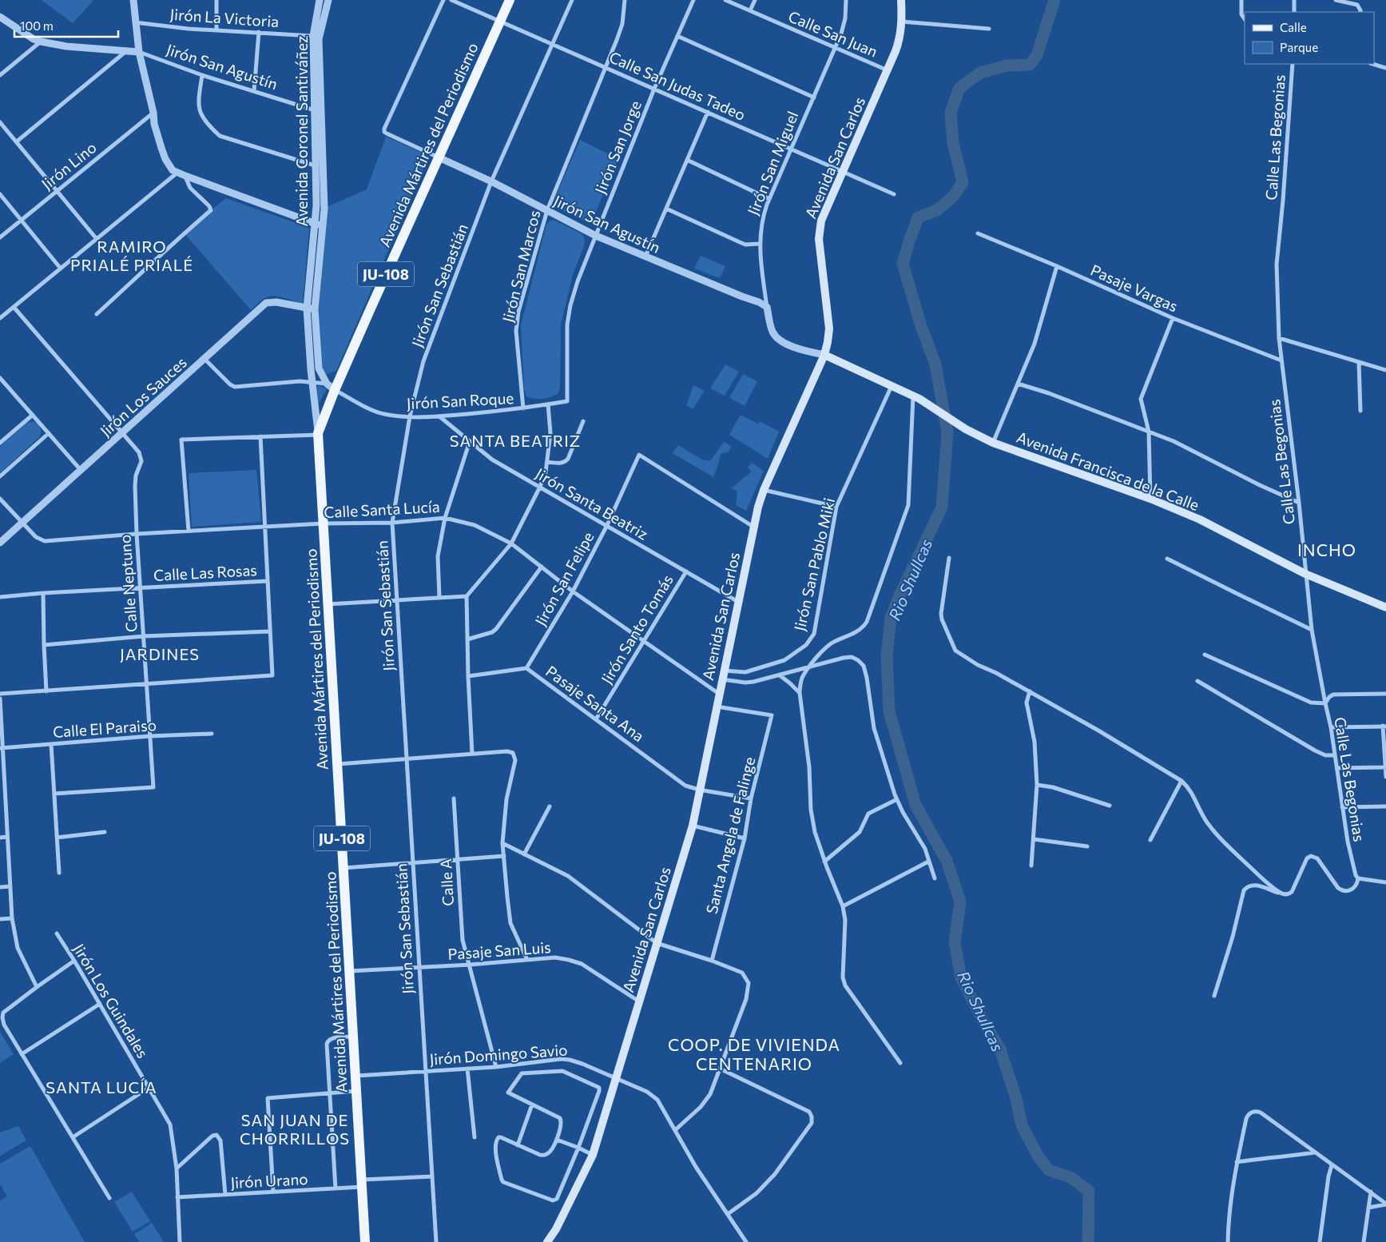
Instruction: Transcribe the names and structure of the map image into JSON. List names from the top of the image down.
{
  "streets": {
    "main road": [
      "Avenida Mártires del Periodismo",
      "Avenida San Carlos",
      "JU-108",
      "Avenida Francisca de la Calle"
    ],
    "street": [
      "Jirón La Victoria",
      "Calle San Juan",
      "Jirón San Agustín",
      "Calle San Judas Tadeo",
      "Avenida Coronel Santiváñez",
      "Calle Las Begonias",
      "Jirón San Jorge",
      "Jirón San Miguel",
      "Jirón Lino",
      "Jirón San Marcos",
      "Jirón San Sebastián",
      "Pasaje Vargas",
      "Jirón Los Sauces",
      "Jirón San Roque",
      "Jirón Santa Beatriz",
      "Calle Santa Lucía",
      "Jirón San Pablo Miki",
      "Calle Las Rosas",
      "Jirón San Felipe",
      "Calle Neptuno",
      "Jirón Santo Tomás",
      "Pasaje Santa Ana",
      "Calle El Paraiso",
      "Santa Angela de Falinge",
      "Calle A",
      "Pasaje San Luis",
      "Jirón Los Guindales",
      "Jirón Domingo Savio",
      "Jirón Urano"
    ]
  },
  "crossings": [
    ["Jirón La Victoria", "Avenida Coronel Santiváñez"],
    ["Calle San Juan", "Avenida San Carlos"],
    ["Calle San Juan", "Jirón San Miguel"],
    ["Jirón San Agustín", "Avenida Coronel Santiváñez"],
    ["Jirón San Agustín", "Avenida Mártires del Periodismo"],
    ["Jirón San Agustín", "Jirón San Jorge"],
    ["Jirón San Agustín", "Jirón San Miguel"],
    ["Jirón San Agustín", "Jirón San Marcos"],
    ["Jirón San Agustín", "Jirón San Sebastián"],
    ["Calle San Judas Tadeo", "Avenida Mártires del Periodismo"],
    ["Calle San Judas Tadeo", "Jirón San Jorge"],
    ["Calle San Judas Tadeo", "Avenida San Carlos"],
    ["Calle San Judas Tadeo", "Jirón San Miguel"],
    ["Calle San Judas Tadeo", "Jirón San Marcos"],
    ["Calle San Judas Tadeo", "Jirón San Sebastián"],
    ["Avenida Coronel Santiváñez", "Avenida Mártires del Periodismo"],
    ["Avenida Coronel Santiváñez", "Jirón Los Sauces"],
    ["Avenida Coronel Santiváñez", "Jirón San Roque"],
    ["Calle Las Begonias", "Pasaje Vargas"],
    ["Calle Las Begonias", "Avenida Francisca de la Calle"],
    ["Avenida Mártires del Periodismo", "Jirón San Roque"],
    ["Avenida Mártires del Periodismo", "Calle Santa Lucía"],
    ["Avenida Mártires del Periodismo", "Pasaje San Luis"],
    ["Avenida Mártires del Periodismo", "Jirón Domingo Savio"],
    ["Avenida Mártires del Periodismo", "Jirón Urano"],
    ["Jirón San Jorge", "Jirón San Roque"],
    ["Avenida San Carlos", "Jirón San Miguel"],
    ["Avenida San Carlos", "Avenida Francisca de la Calle"],
    ["Avenida San Carlos", "Jirón Santa Beatriz"],
    ["Avenida San Carlos", "Calle Santa Lucía"],
    ["Avenida San Carlos", "Jirón San Pablo Miki"],
    ["Avenida San Carlos", "Jirón San Felipe"],
    ["Avenida San Carlos", "Pasaje Santa Ana"],
    ["Avenida San Carlos", "Santa Angela de Falinge"],
    ["Avenida San Carlos", "Pasaje San Luis"],
    ["Avenida San Carlos", "Jirón Domingo Savio"],
    ["Jirón San Miguel", "Avenida Francisca de la Calle"],
    ["Jirón San Marcos", "Jirón San Roque"],
    ["Jirón San Sebastián", "Jirón San Roque"],
    ["Jirón San Sebastián", "Calle Santa Lucía"],
    ["Jirón San Sebastián", "Pasaje San Luis"],
    ["Jirón San Sebastián", "Jirón Domingo Savio"],
    ["Jirón San Sebastián", "Jirón Urano"],
    ["Jirón Los Sauces", "Calle Santa Lucía"],
    ["Jirón Los Sauces", "Calle Neptuno"],
    ["Jirón San Roque", "Jirón Santa Beatriz"],
    ["Avenida Francisca de la Calle", "Jirón San Pablo Miki"],
    ["Jirón Santa Beatriz", "Jirón San Felipe"],
    ["Jirón Santa Beatriz", "Jirón Santo Tomás"],
    ["Calle Santa Lucía", "Jirón San Felipe"],
    ["Calle Santa Lucía", "Calle Neptuno"],
    ["Calle Santa Lucía", "Jirón Santo Tomás"],
    ["Calle Las Rosas", "Calle Neptuno"],
    ["Jirón San Felipe", "Pasaje Santa Ana"],
    ["Calle Neptuno", "Calle El Paraiso"],
    ["Jirón Santo Tomás", "Pasaje Santa Ana"],
    ["Pasaje Santa Ana", "Santa Angela de Falinge"],
    ["Calle A", "Pasaje San Luis"],
    ["Calle A", "Jirón Domingo Savio"]
  ],
  "districts": [
    "RAMIRO PRIALÉ PRIALÉ",
    "SANTA BEATRIZ",
    "INCHO",
    "JARDINES",
    "COOP. DE VIVIENDA CENTENARIO",
    "SANTA LUCÍA",
    "SAN JUAN DE CHORRILLOS"
  ],
  "water": ["Rio Shullcas"],
  "legend": ["Calle", "Parque"],
  "scale_bar": "100 m"
}
